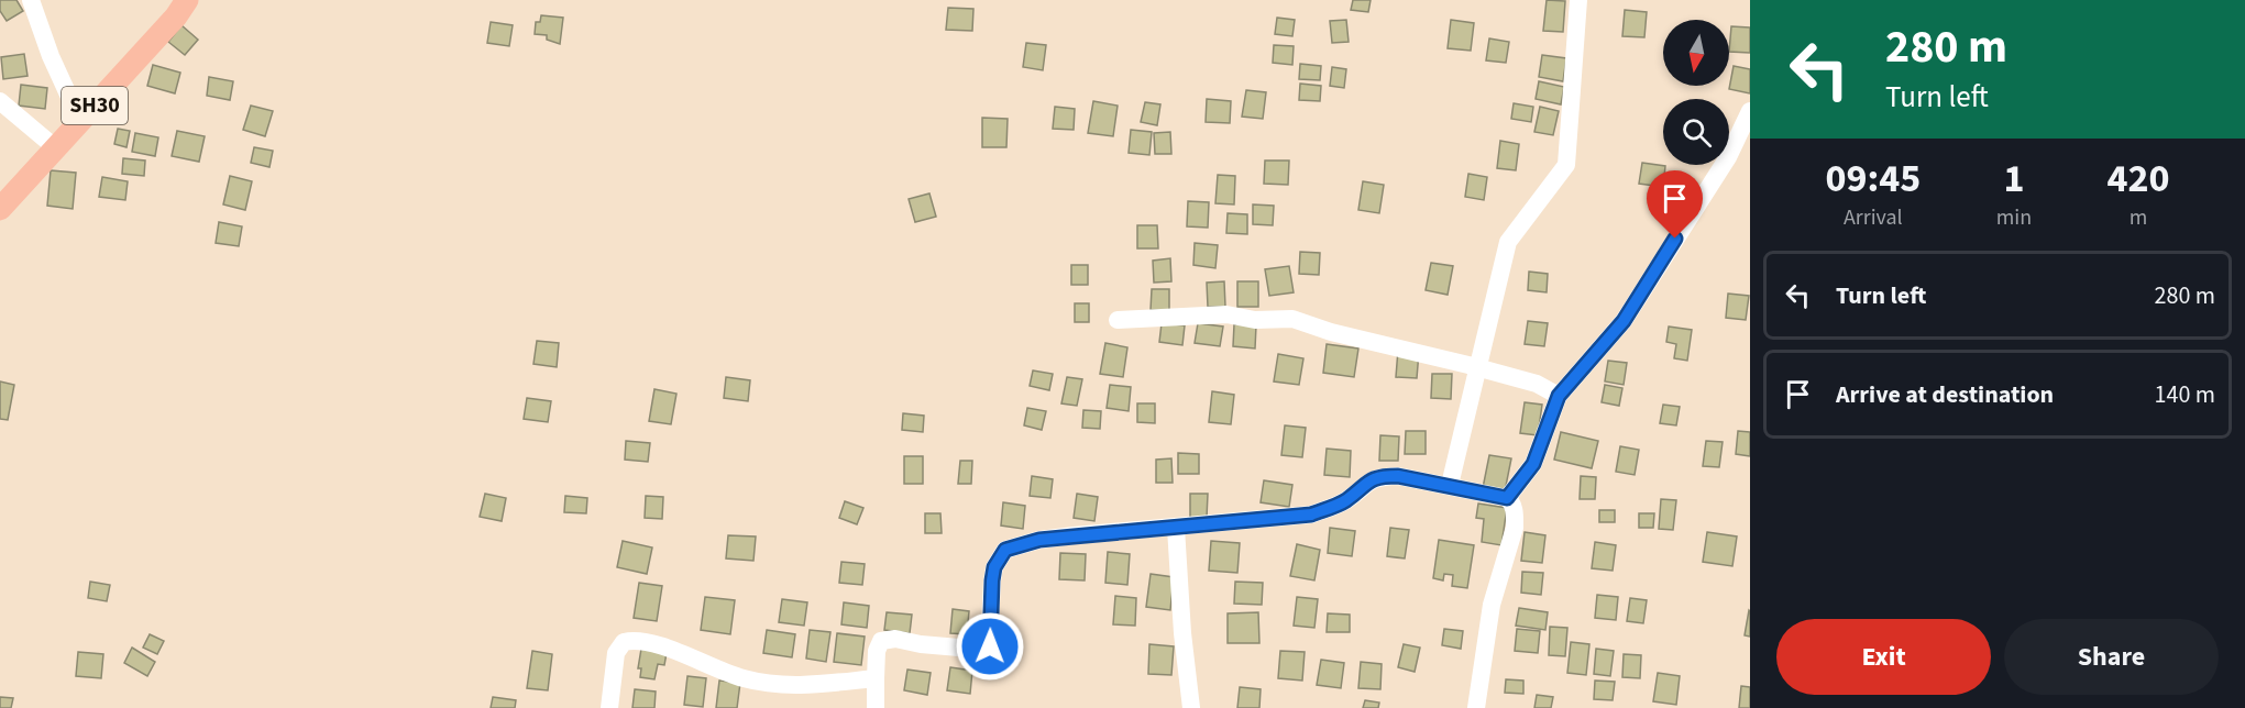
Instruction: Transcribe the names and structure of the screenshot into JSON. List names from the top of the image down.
{
  "streets": {
    "main road": ["SH30"]
  },
  "north": "bottom",
  "page": {
    "turn": ["280 m", "Turn left"],
    "eta": [
      "09:45",
      "Arrival",
      "1",
      "min",
      "420",
      "m"
    ],
    "list": [
      {
        "name": "Turn left",
        "value": "280 m"
      },
      {
        "name": "Arrive at destination",
        "value": "140 m"
      }
    ],
    "buttons": ["Exit", "Share"]
  }
}
